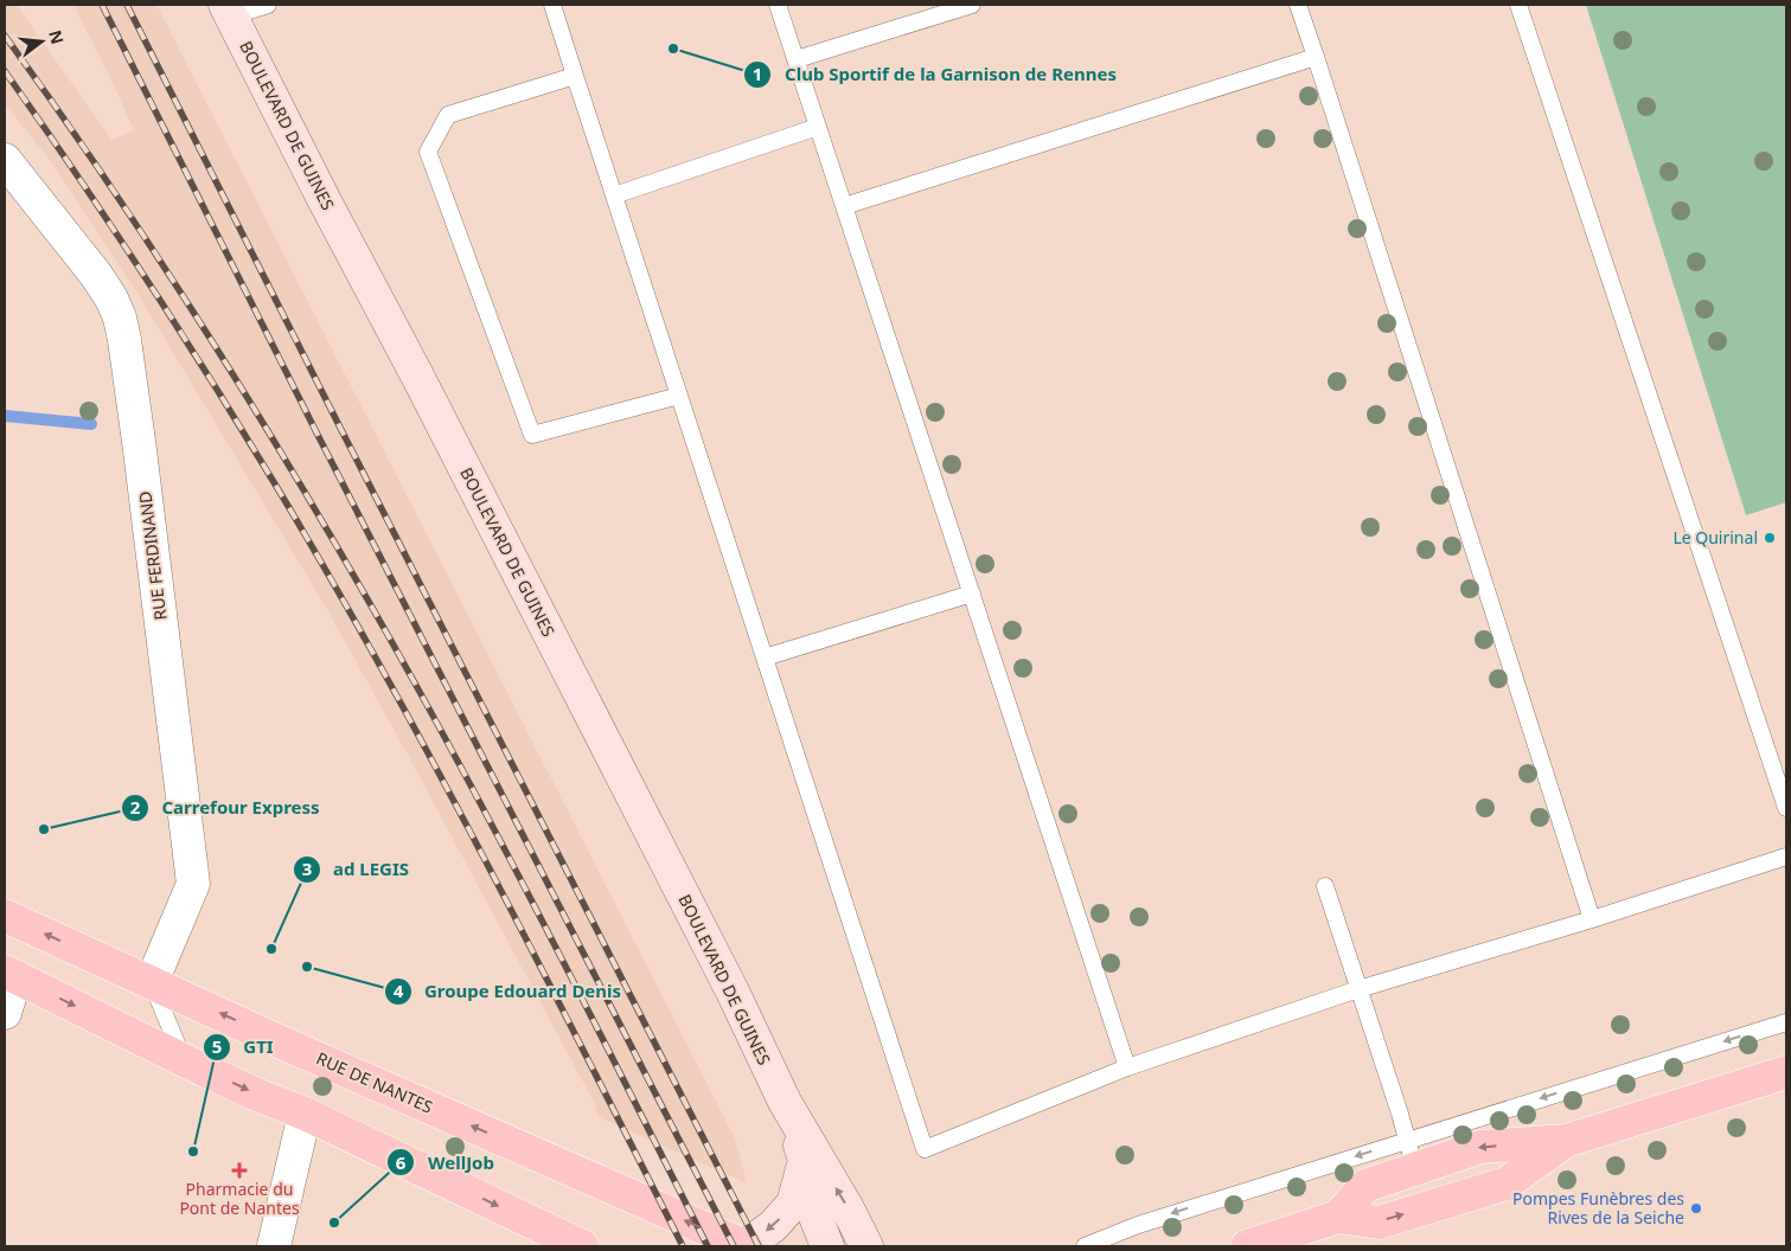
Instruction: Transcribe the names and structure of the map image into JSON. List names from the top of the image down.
{
  "streets": {
    "main road": ["RUE DE NANTES"],
    "street": ["BOULEVARD DE GUINES", "RUE FERDINAND"]
  },
  "crossings": [
    ["RUE FERDINAND", "RUE DE NANTES"]
  ],
  "places": {
    "other": [
      "Club Sportif de la Garnison de Rennes",
      "Le Quirinal",
      "Carrefour Express",
      "ad LEGIS",
      "Groupe Edouard Denis",
      "GTI",
      "Pompes Funèbres des Rives de la Seiche",
      "WellJob"
    ],
    "health": ["Pharmacie du Pont de Nantes"]
  },
  "north": "right"
}
